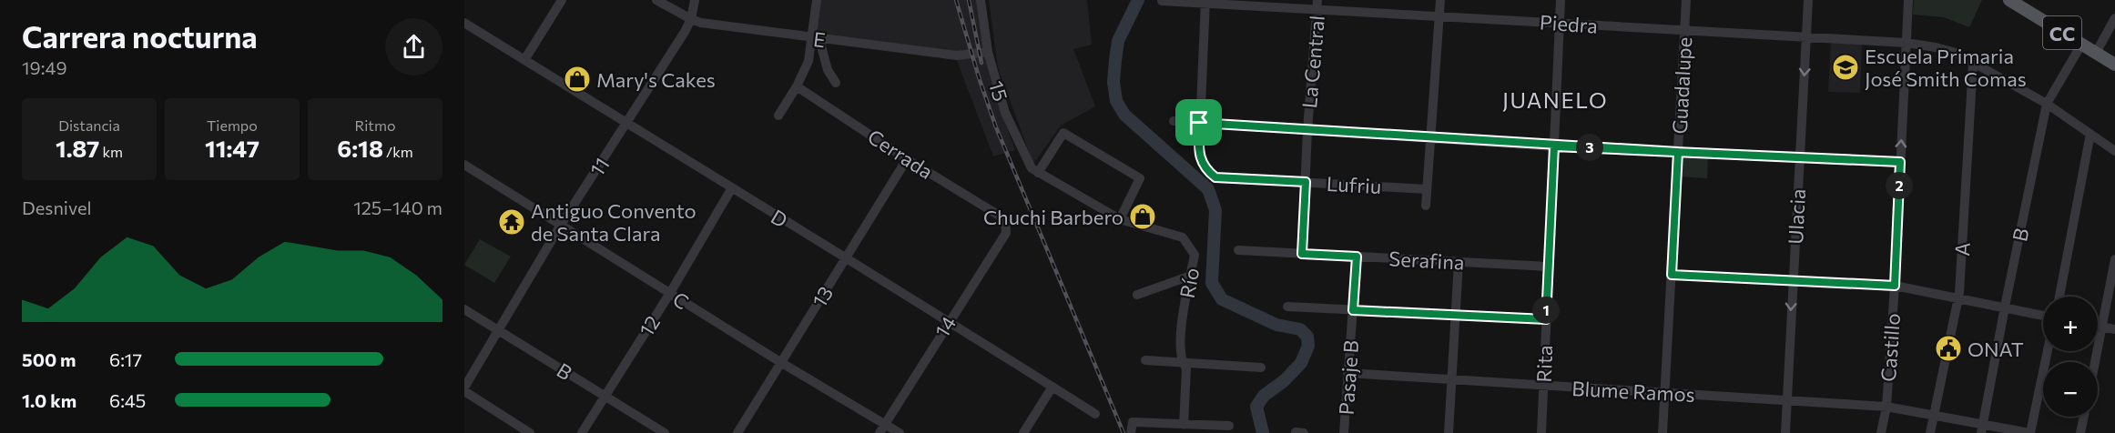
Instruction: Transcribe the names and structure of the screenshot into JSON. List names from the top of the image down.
{
  "streets": {
    "main road": ["CC"],
    "street": [
      "Piedra",
      "E",
      "La Central",
      "Guadalupe",
      "15",
      "Cerrada",
      "11",
      "Lufriu",
      "Ulacia",
      "D",
      "B",
      "A",
      "Serafina",
      "Río",
      "13",
      "C",
      "12",
      "14",
      "Castillo",
      "Rita",
      "Pasaje B",
      "Blume Ramos"
    ]
  },
  "crossings": [
    ["Piedra", "La Central"],
    ["Piedra", "Guadalupe"],
    ["Piedra", "Ulacia"],
    ["Piedra", "B"],
    ["Piedra", "A"],
    ["Piedra", "Castillo"],
    ["Piedra", "Rita"],
    ["CC", "B"],
    ["E", "15"],
    ["E", "11"],
    ["La Central", "Lufriu"],
    ["La Central", "Serafina"],
    ["Guadalupe", "Blume Ramos"],
    ["15", "Río"],
    ["Cerrada", "13"],
    ["Cerrada", "14"],
    ["11", "D"],
    ["11", "B"],
    ["11", "C"],
    ["Ulacia", "Blume Ramos"],
    ["D", "13"],
    ["D", "12"],
    ["D", "14"],
    ["B", "12"],
    ["B", "Blume Ramos"],
    ["A", "Blume Ramos"],
    ["Serafina", "Rita"],
    ["Serafina", "Pasaje B"],
    ["13", "C"],
    ["C", "12"],
    ["C", "14"],
    ["Castillo", "Blume Ramos"],
    ["Rita", "Blume Ramos"],
    ["Pasaje B", "Blume Ramos"]
  ],
  "one_way": ["Ulacia"],
  "districts": ["JUANELO"],
  "places": {
    "school or university": ["Escuela Primaria José Smith Comas"],
    "shop": ["Mary's Cakes", "Chuchi Barbero"],
    "temple": ["Antiguo Convento de Santa Clara"],
    "public building": ["ONAT"]
  },
  "page": {
    "heading": ["Carrera nocturna", "19:49"],
    "stats": [
      ["Distancia", "1.87 km"],
      ["Tiempo", "11:47"],
      ["Ritmo", "6:18 /km"]
    ],
    "pins": ["3", "2", "1"],
    "chart": ["Desnivel", "125–140 m"],
    "map_buttons": ["+", "−"],
    "list": [
      {
        "name": "500 m",
        "note": "6:17"
      },
      {
        "name": "1.0 km",
        "note": "6:45"
      }
    ]
  }
}
